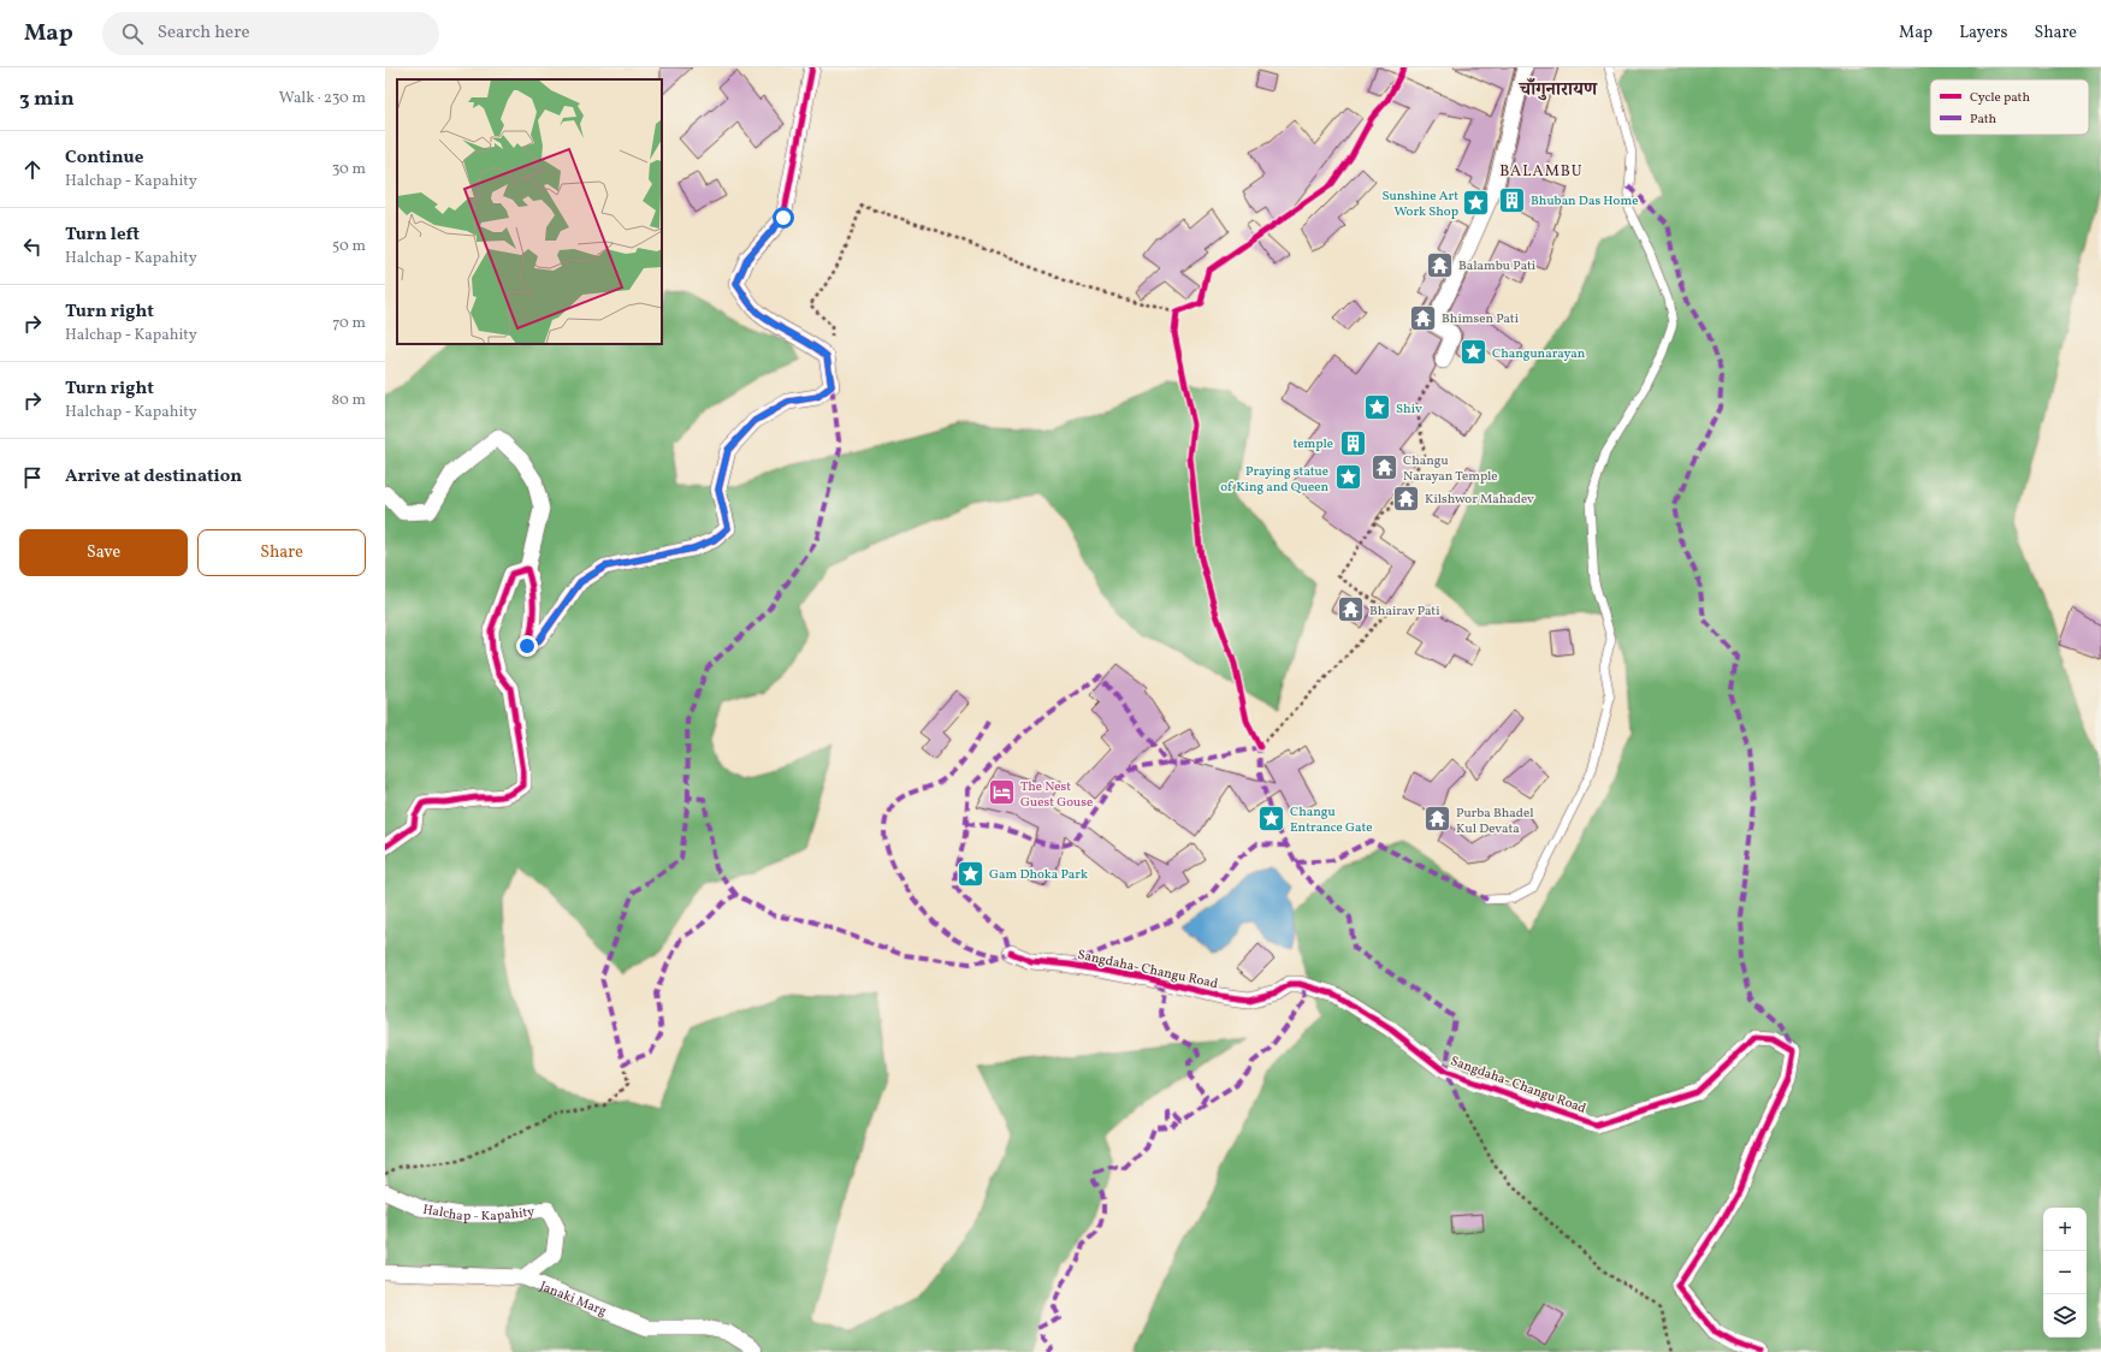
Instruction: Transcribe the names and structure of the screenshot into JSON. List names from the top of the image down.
{
  "streets": {
    "street": ["Sangdaha- Changu Road", "Halchap - Kapahity", "Janaki Marg"]
  },
  "crossings": [
    ["Halchap - Kapahity", "Janaki Marg"]
  ],
  "districts": ["चाँगुनारायण", "BALAMBU"],
  "places": {
    "building": ["Bhuban Das Home", "temple"],
    "place": [
      "Sunshine Art Work Shop",
      "Changunarayan",
      "Shiv",
      "Praying statue of King and Queen",
      "Changu Entrance Gate",
      "Gam Dhoka Park"
    ],
    "temple": [
      "Balambu Pati",
      "Bhimsen Pati",
      "Changu Narayan Temple",
      "Kilshwor Mahadev",
      "Bhairav Pati",
      "Purba Bhadel Kul Devata"
    ],
    "hotel": ["The Nest Guest Gouse"]
  },
  "legend": ["Cycle path", "Path"],
  "page": {
    "header": "Map",
    "search": "Search here",
    "nav": ["Map", "Layers", "Share"],
    "heading": ["3 min", "Walk · 230 m"],
    "list": [
      ["Continue", "Halchap - Kapahity", "30 m"],
      ["Turn left", "Halchap - Kapahity", "50 m"],
      ["Turn right", "Halchap - Kapahity", "70 m"],
      ["Turn right", "Halchap - Kapahity", "80 m"],
      "Arrive at destination"
    ],
    "buttons": ["Save", "Share"],
    "map_buttons": ["+", "−"]
  }
}
